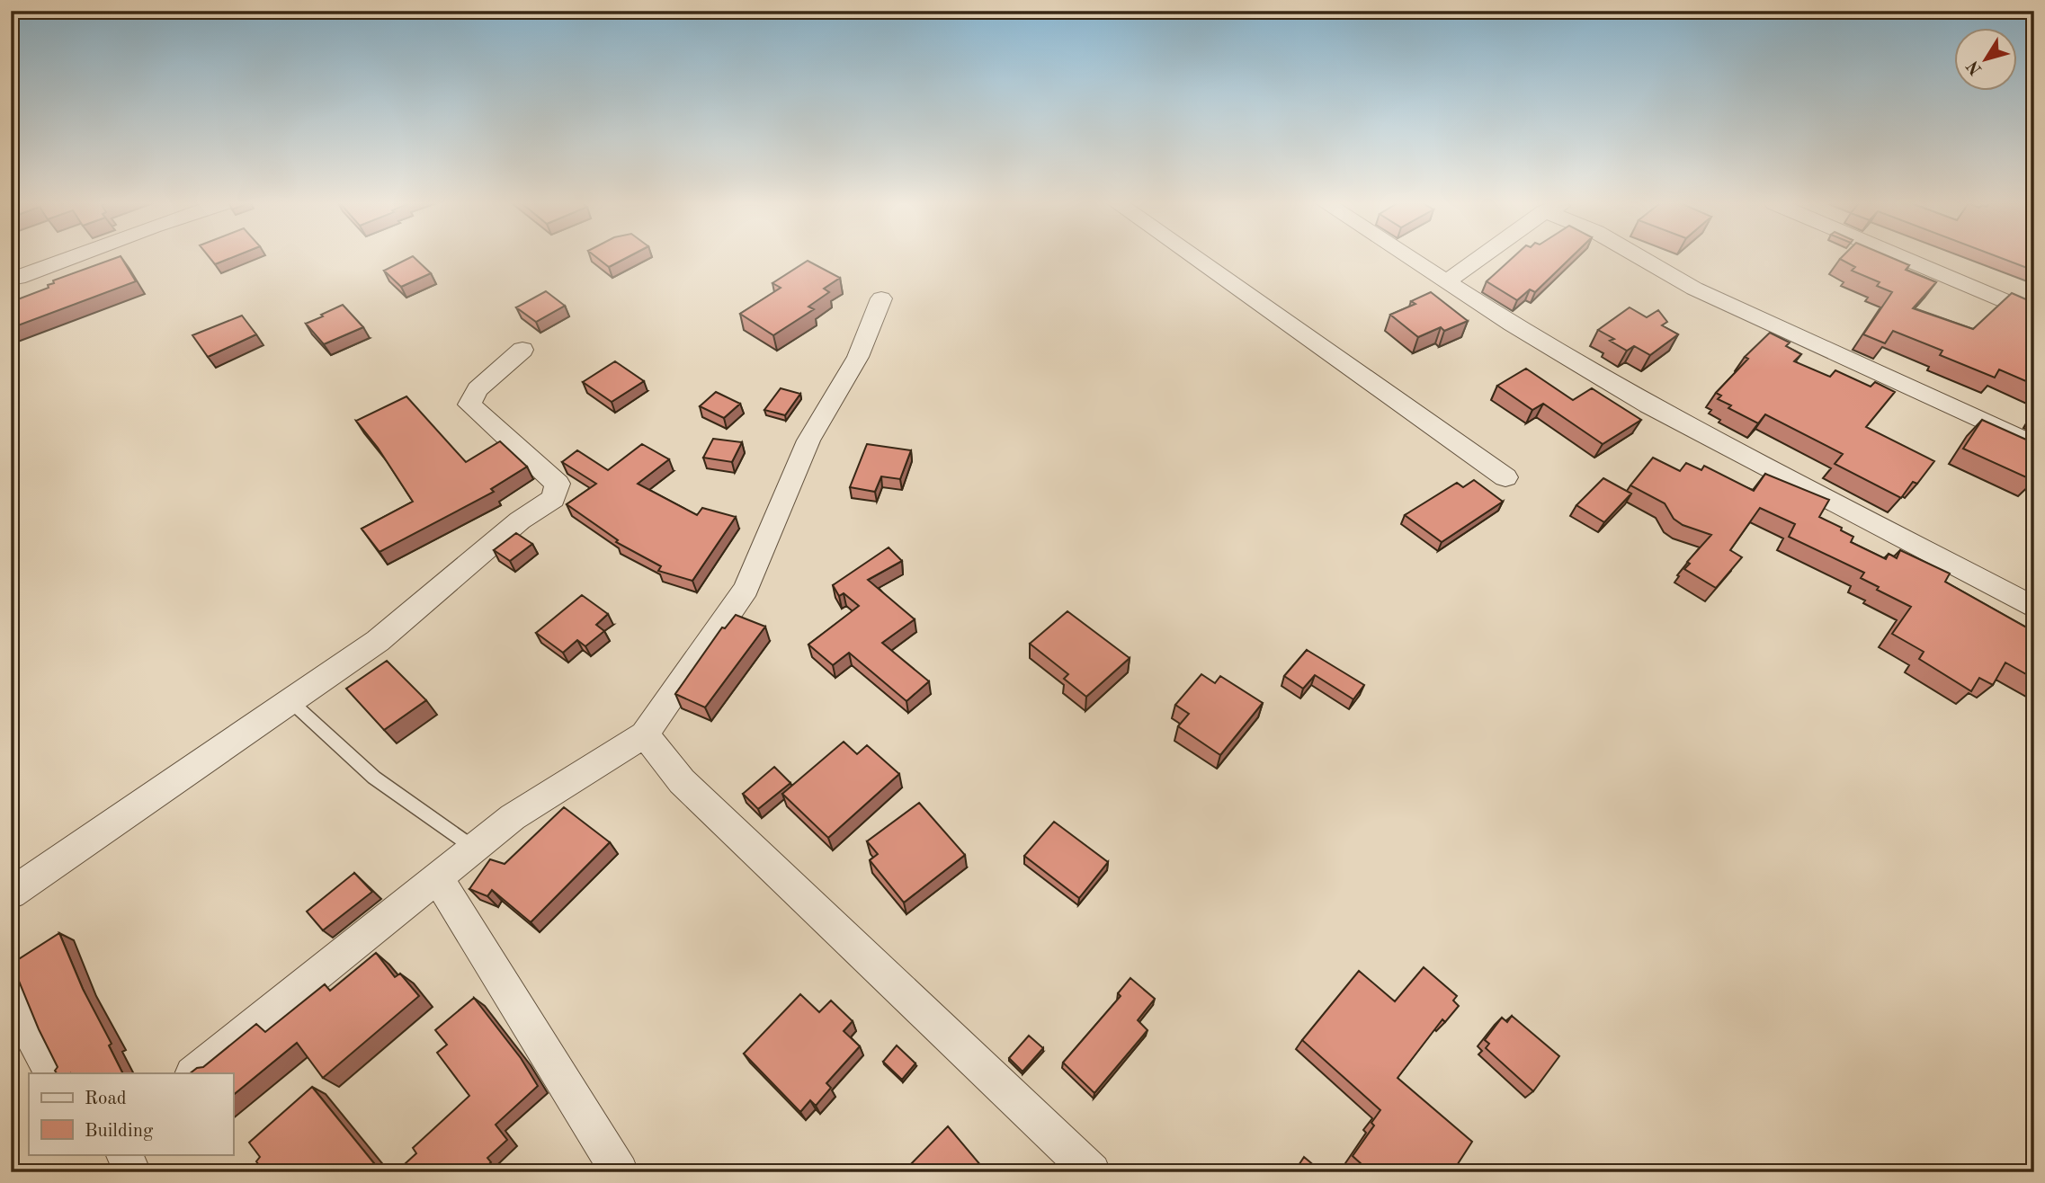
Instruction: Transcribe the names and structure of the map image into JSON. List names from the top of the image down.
{
  "legend": ["Road", "Building"],
  "north": "bottom left"
}
